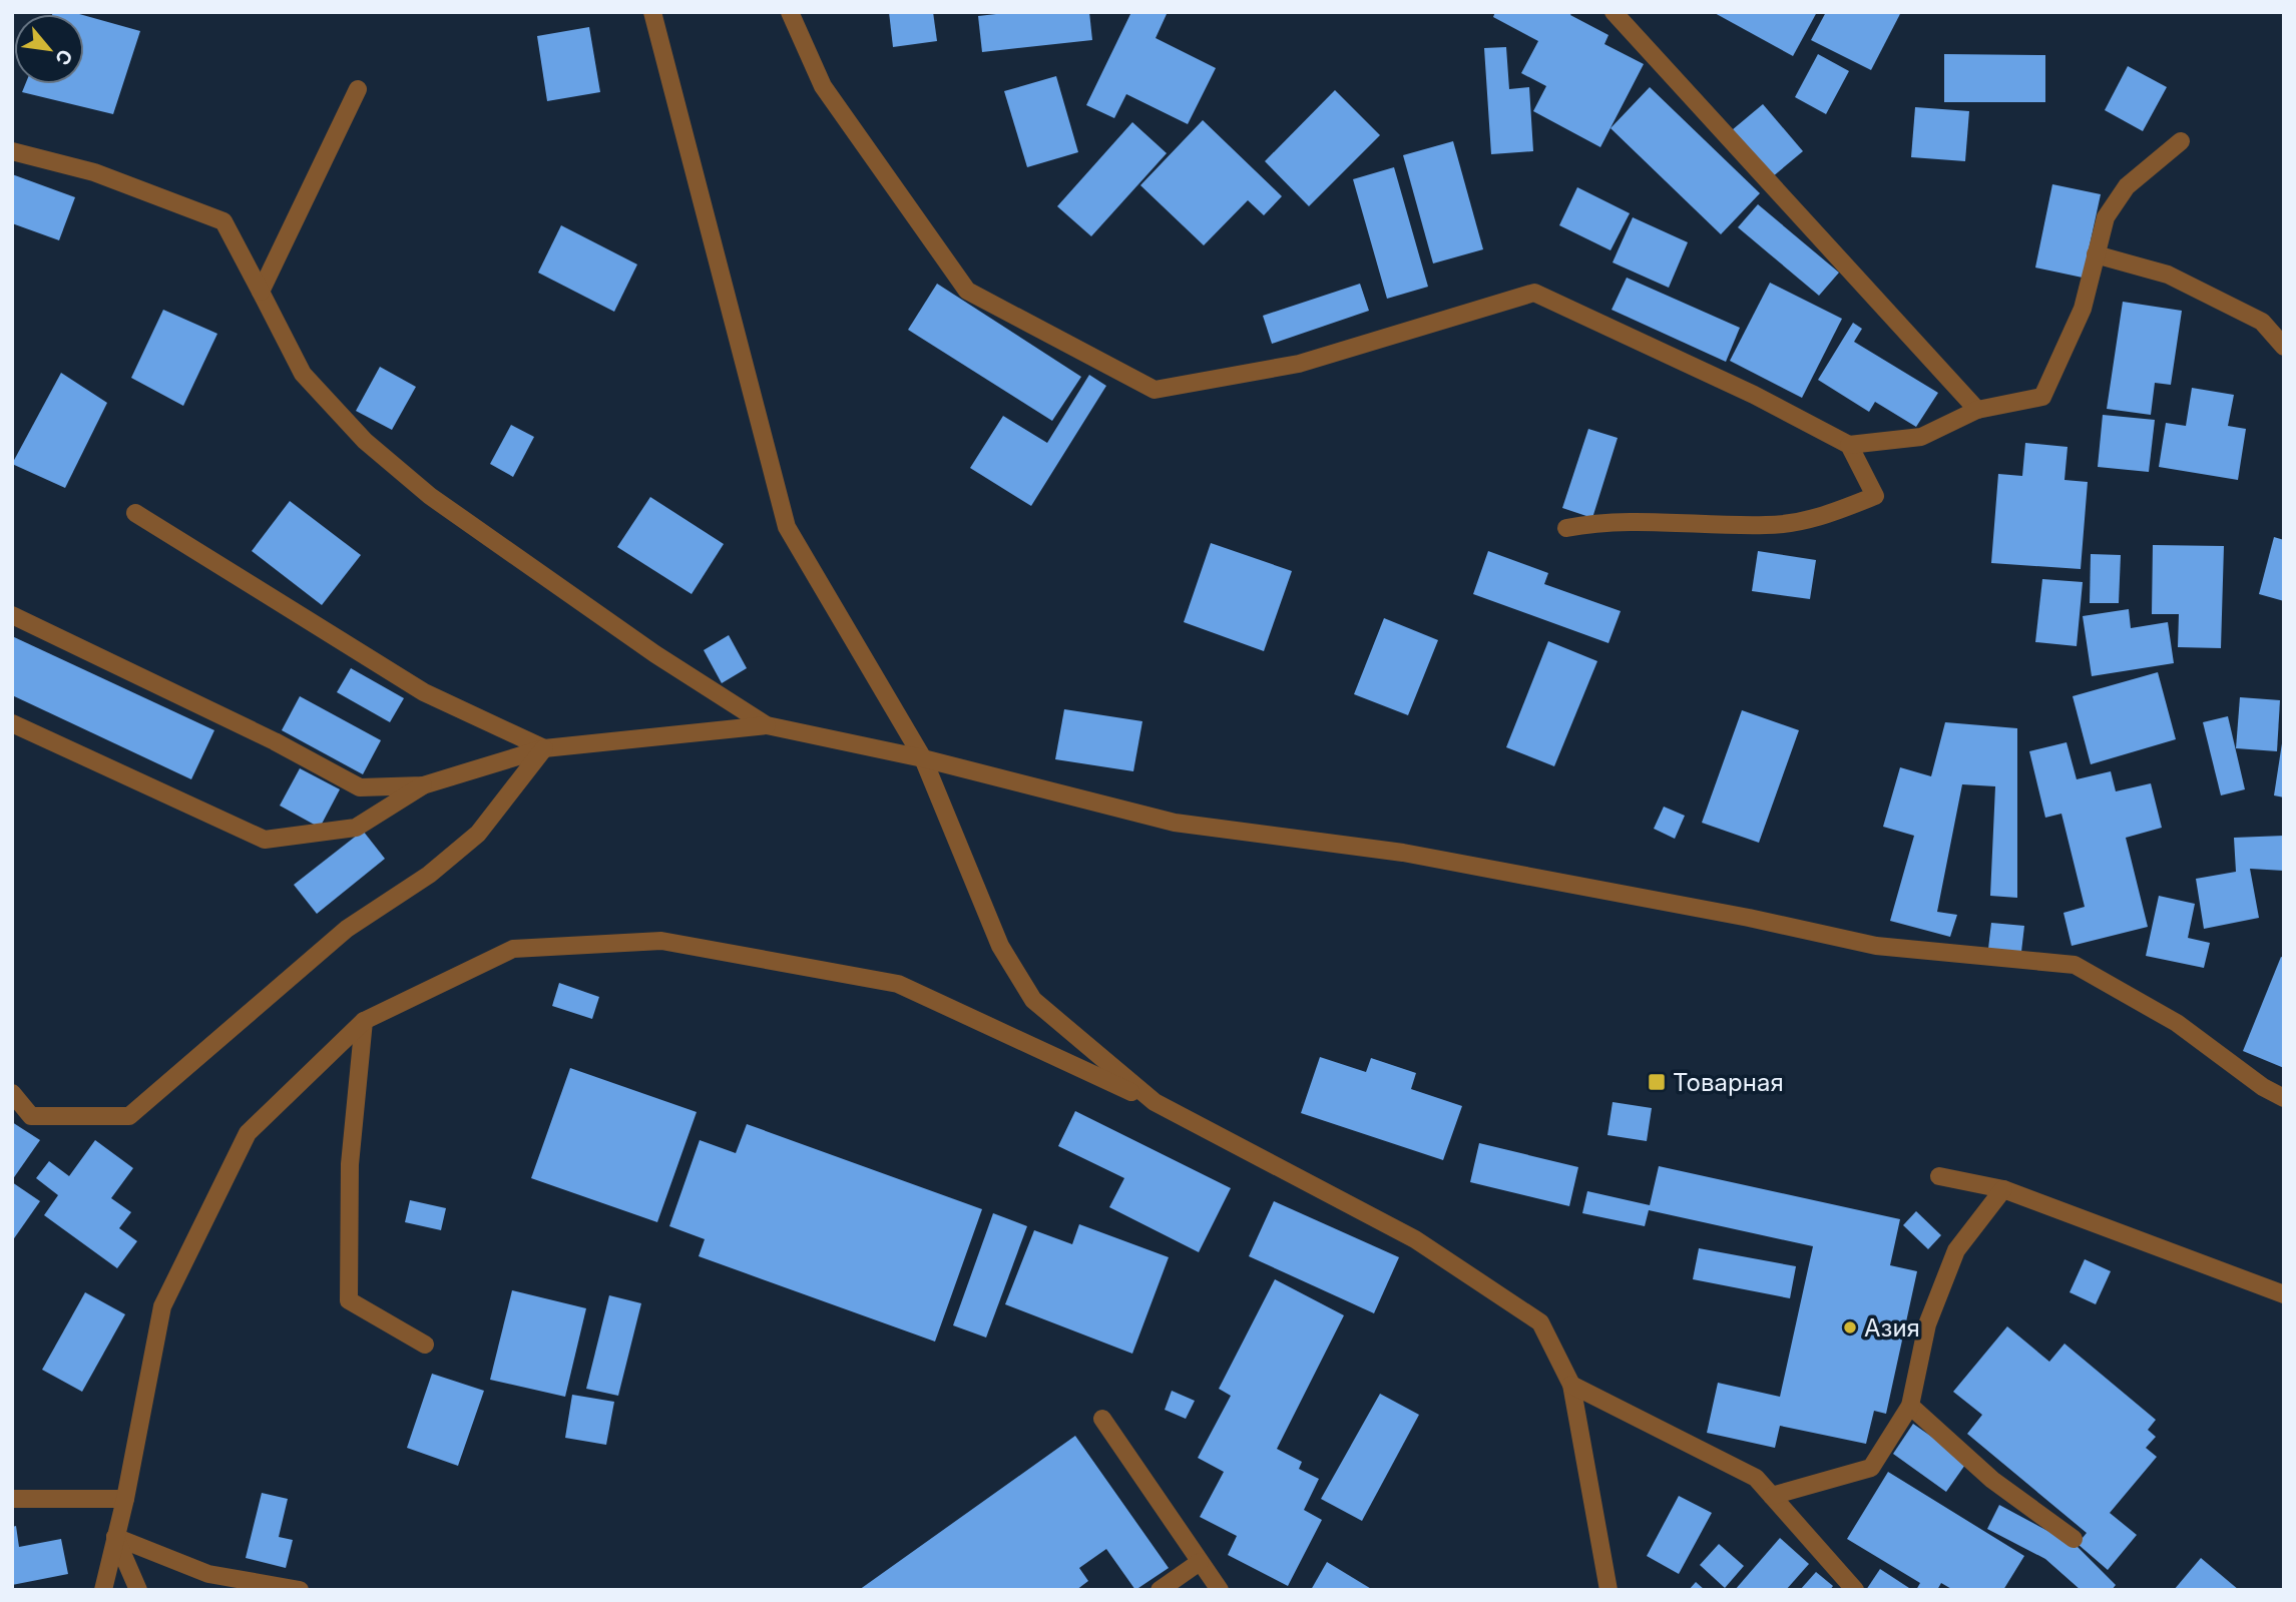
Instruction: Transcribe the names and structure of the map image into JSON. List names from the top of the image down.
{
  "places": {
    "transit": ["Товарная"],
    "other": ["Азия"]
  },
  "north": "bottom right"
}
